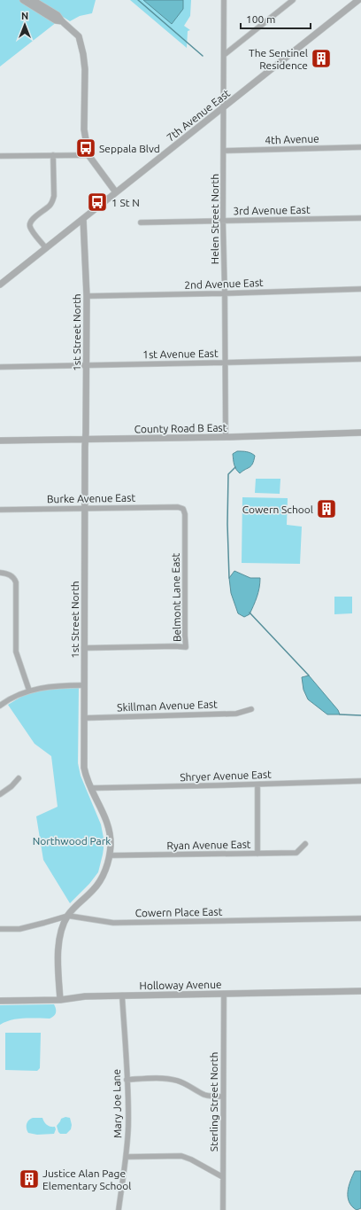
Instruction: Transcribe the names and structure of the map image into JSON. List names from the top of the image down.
{
  "streets": {
    "street": [
      "7th Avenue East",
      "4th Avenue",
      "3rd Avenue East",
      "Helen Street North",
      "2nd Avenue East",
      "1st Street North",
      "1st Avenue East",
      "County Road B East",
      "Burke Avenue East",
      "Belmont Lane East",
      "Skillman Avenue East",
      "Shryer Avenue East",
      "Ryan Avenue East",
      "Cowern Place East",
      "Holloway Avenue",
      "Sterling Street North",
      "Mary Joe Lane"
    ]
  },
  "crossings": [
    ["7th Avenue East", "Helen Street North"],
    ["7th Avenue East", "1st Street North"],
    ["4th Avenue", "Helen Street North"],
    ["3rd Avenue East", "Helen Street North"],
    ["Helen Street North", "2nd Avenue East"],
    ["Helen Street North", "1st Avenue East"],
    ["Helen Street North", "County Road B East"],
    ["2nd Avenue East", "1st Street North"],
    ["1st Street North", "1st Avenue East"],
    ["1st Street North", "County Road B East"],
    ["1st Street North", "Burke Avenue East"],
    ["1st Street North", "Belmont Lane East"],
    ["1st Street North", "Skillman Avenue East"],
    ["1st Street North", "Shryer Avenue East"],
    ["1st Street North", "Ryan Avenue East"],
    ["1st Street North", "Cowern Place East"],
    ["1st Street North", "Holloway Avenue"],
    ["Burke Avenue East", "Belmont Lane East"],
    ["Holloway Avenue", "Sterling Street North"],
    ["Holloway Avenue", "Mary Joe Lane"]
  ],
  "parks": ["Northwood Park"],
  "places": {
    "building": ["The Sentinel Residence", "Cowern School", "Justice Alan Page Elementary School"],
    "bus stop": ["Seppala Blvd", "1 St N"]
  },
  "scale_bar": "100 m",
  "north": "top"
}
